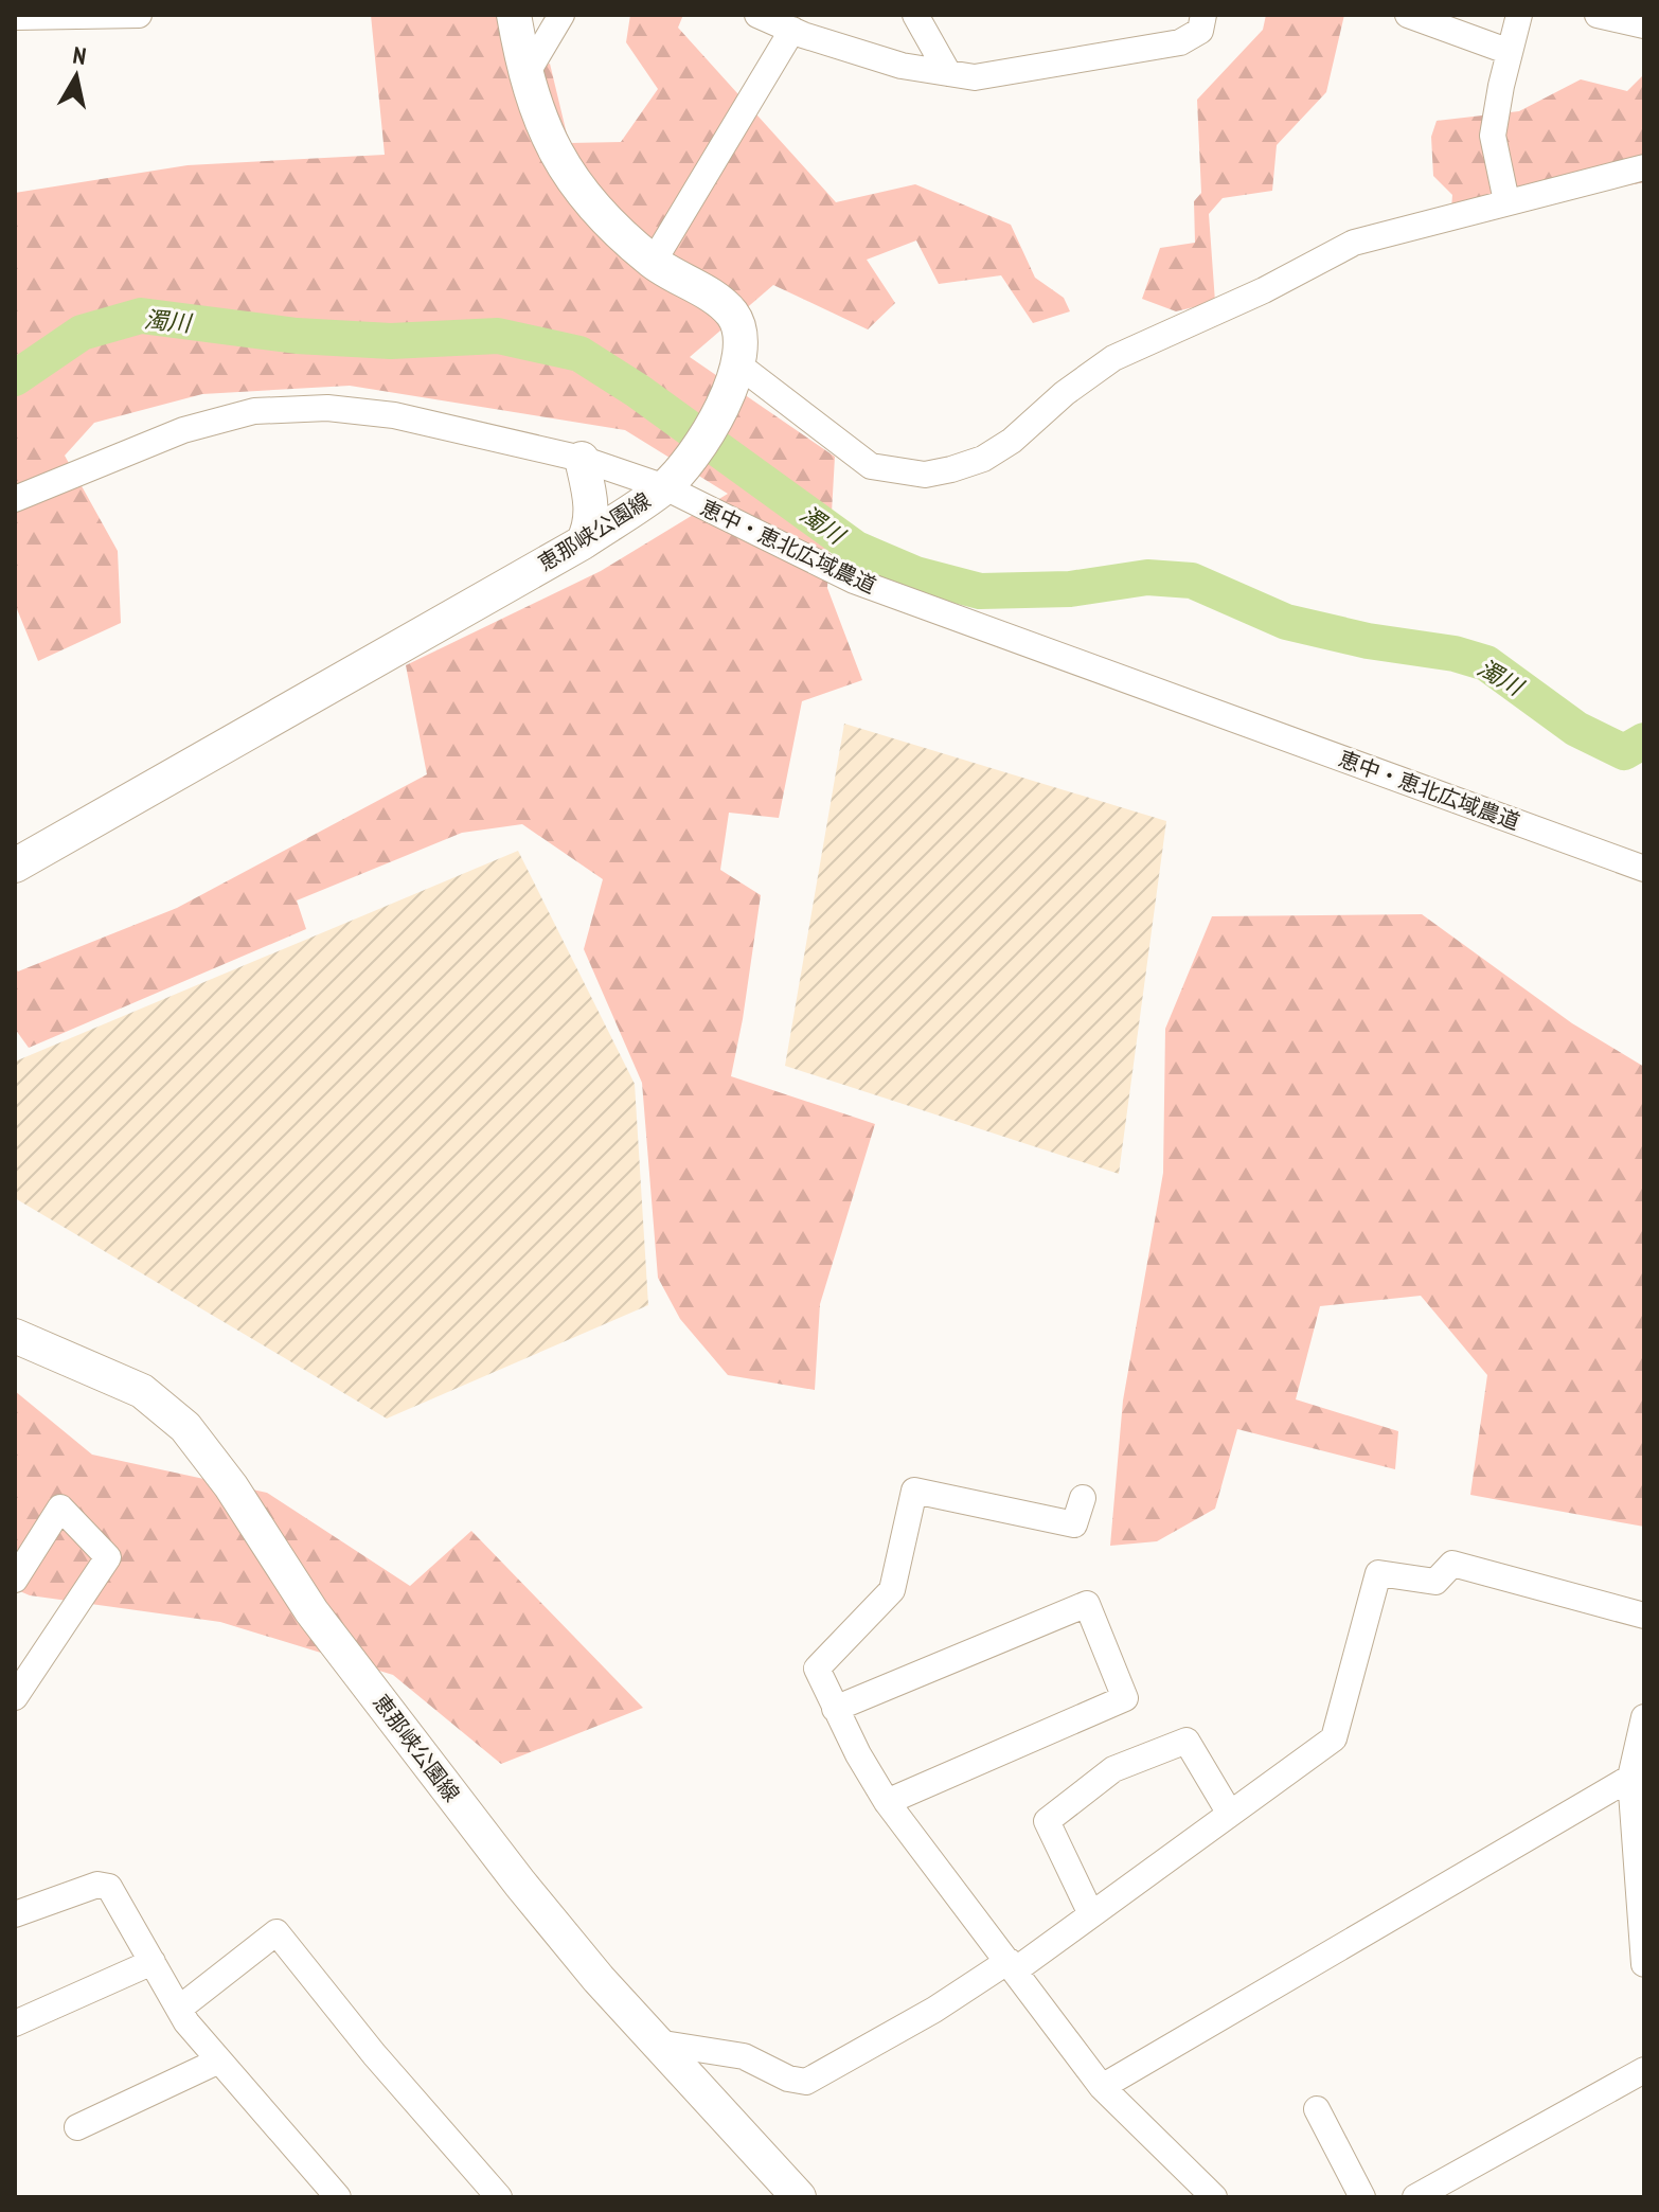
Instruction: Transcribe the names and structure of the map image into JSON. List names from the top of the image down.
{
  "streets": {
    "main road": ["恵那峡公園線"],
    "street": ["恵中・恵北広域農道"]
  },
  "crossings": [
    ["恵那峡公園線", "恵中・恵北広域農道"]
  ],
  "water": ["濁川"],
  "north": "top"
}
